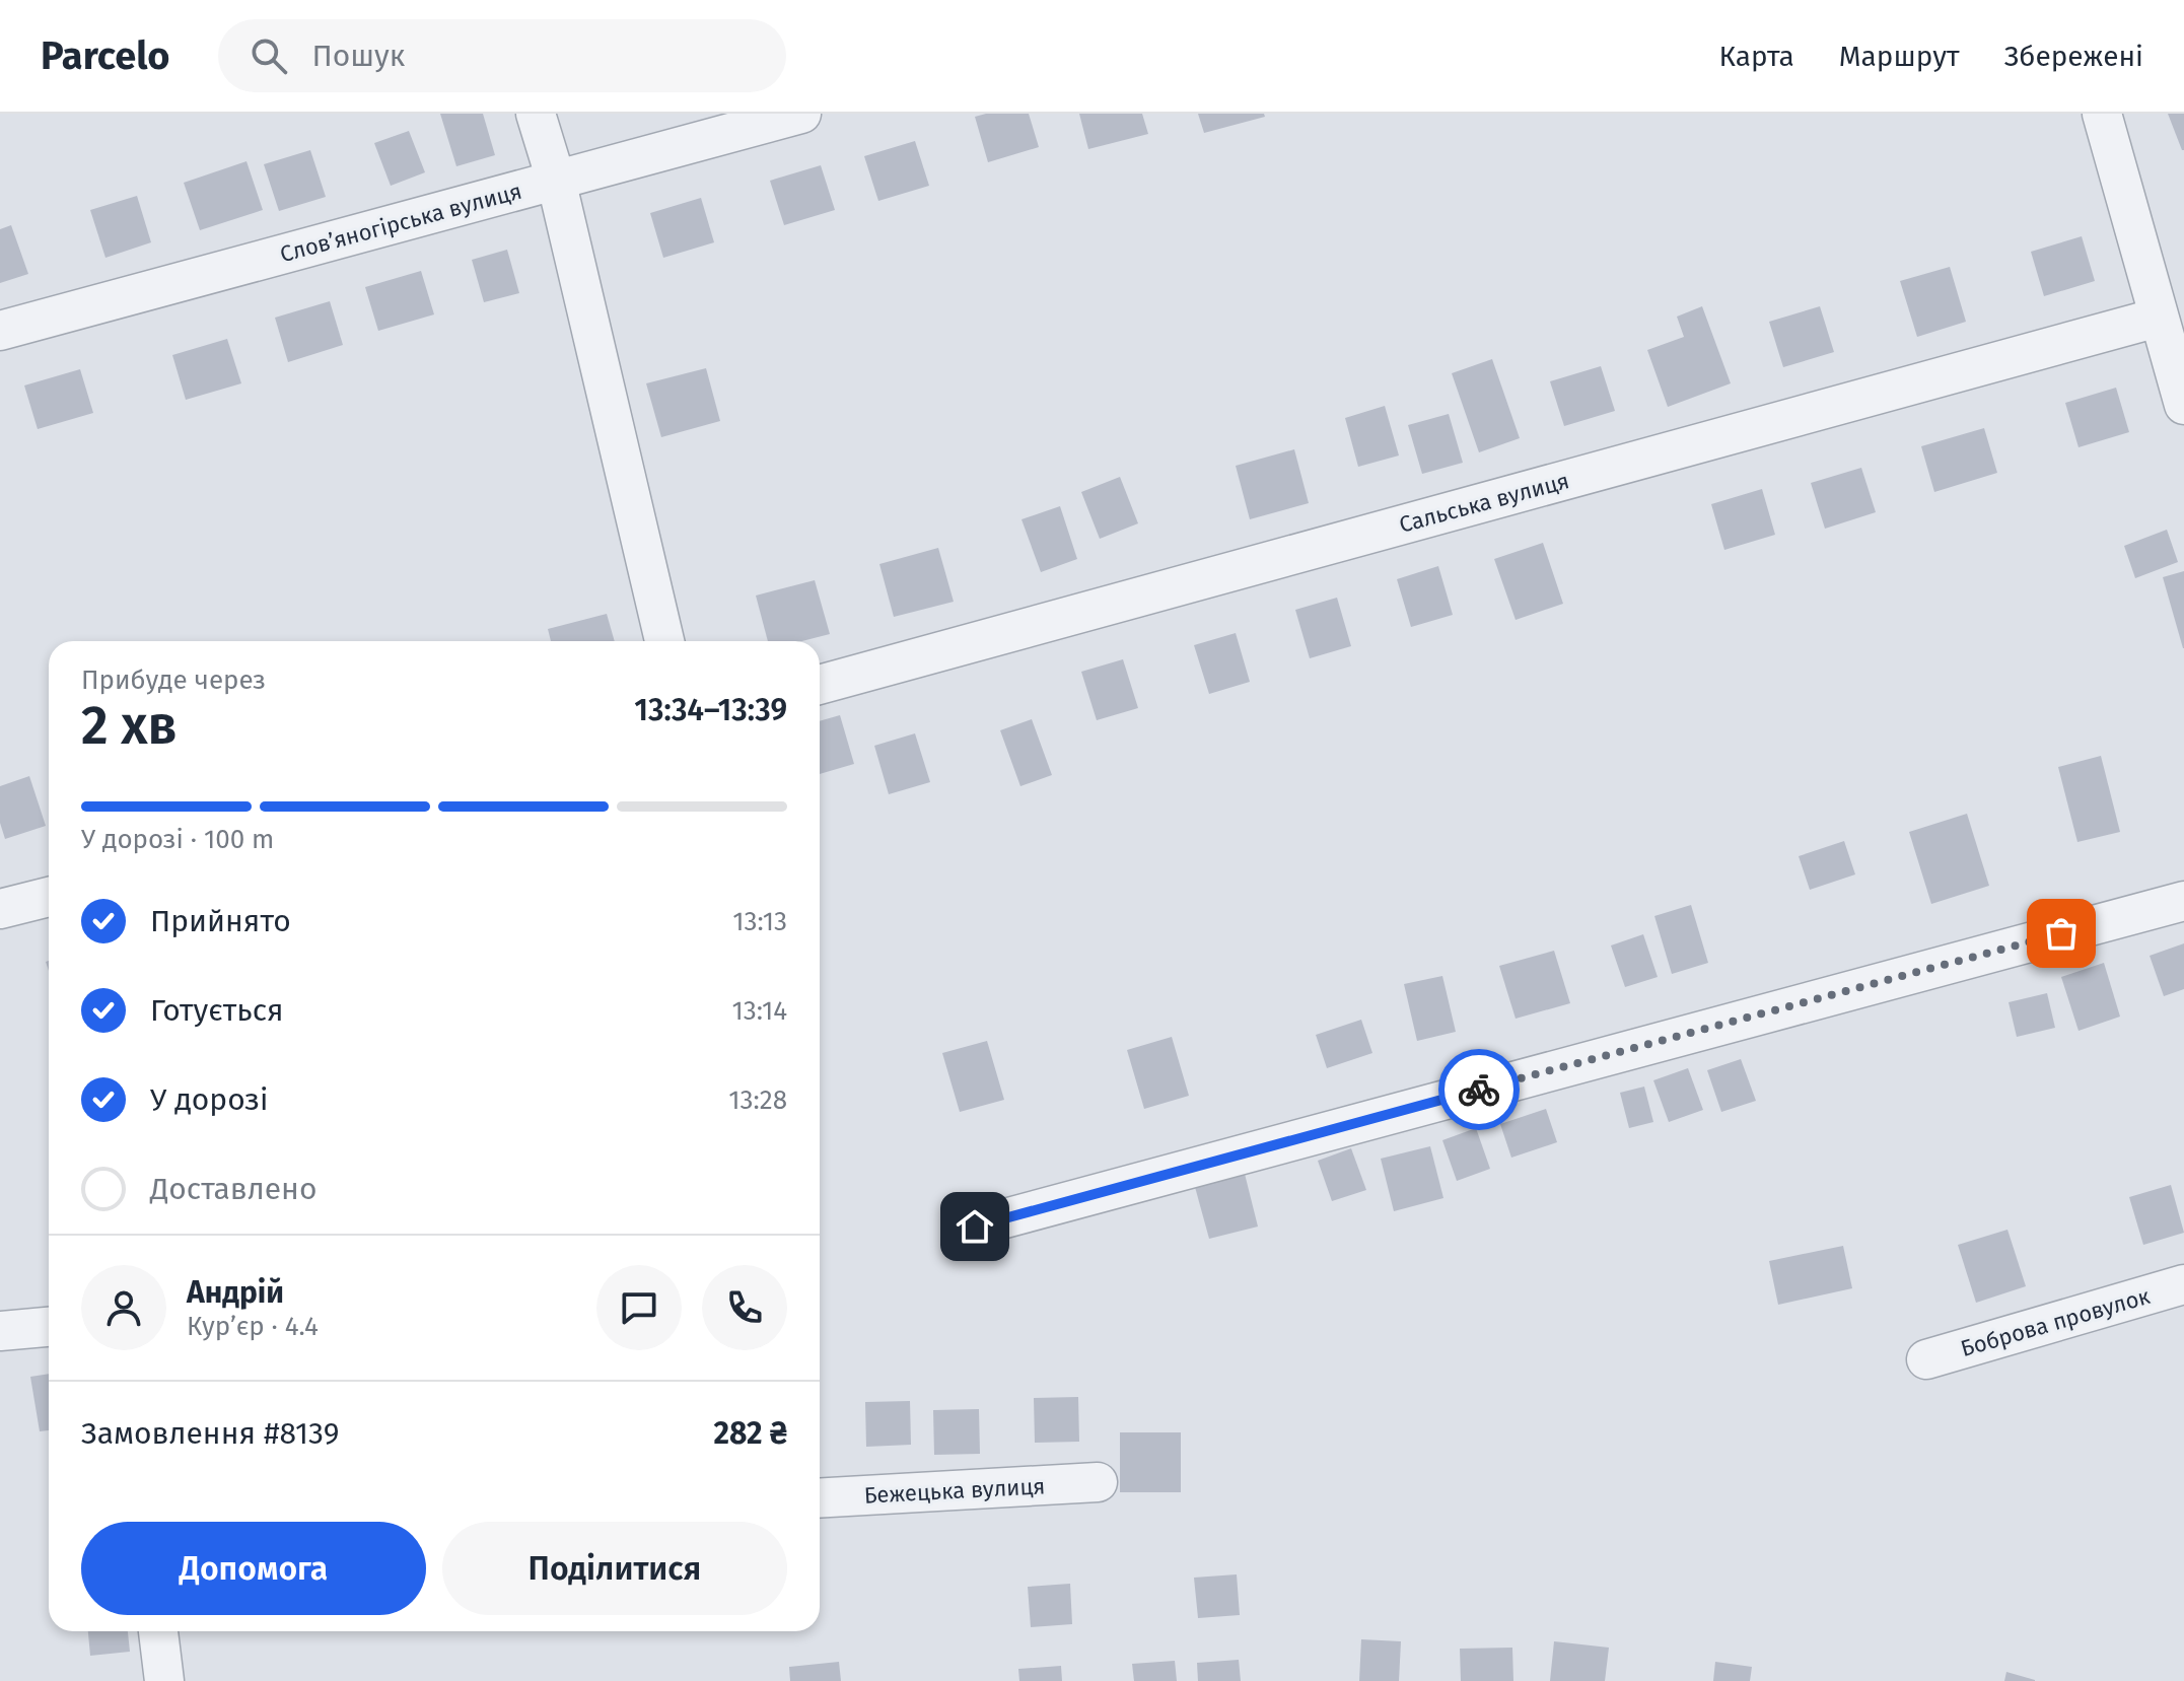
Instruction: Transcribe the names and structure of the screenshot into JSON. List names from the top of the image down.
{
  "streets": {
    "street": [
      "Слов’яногірська вулиця",
      "Сальська вулиця",
      "Боброва провулок",
      "Бежецька вулиця"
    ]
  },
  "page": {
    "header": "Parcelo",
    "search": "Пошук",
    "nav": ["Карта", "Маршрут", "Збережені"],
    "heading": ["2 хв", "Прибуде через", "13:34–13:39"],
    "panel": [
      "Андрій",
      "Кур’єр · 4.4",
      "Замовлення #8139",
      "282 ₴"
    ],
    "bar": "У дорозі · 100 m",
    "list": [
      ["Прийнято", "13:13"],
      ["Готується", "13:14"],
      ["У дорозі", "13:28"],
      "Доставлено"
    ],
    "buttons": ["Допомога", "Поділитися"]
  }
}
